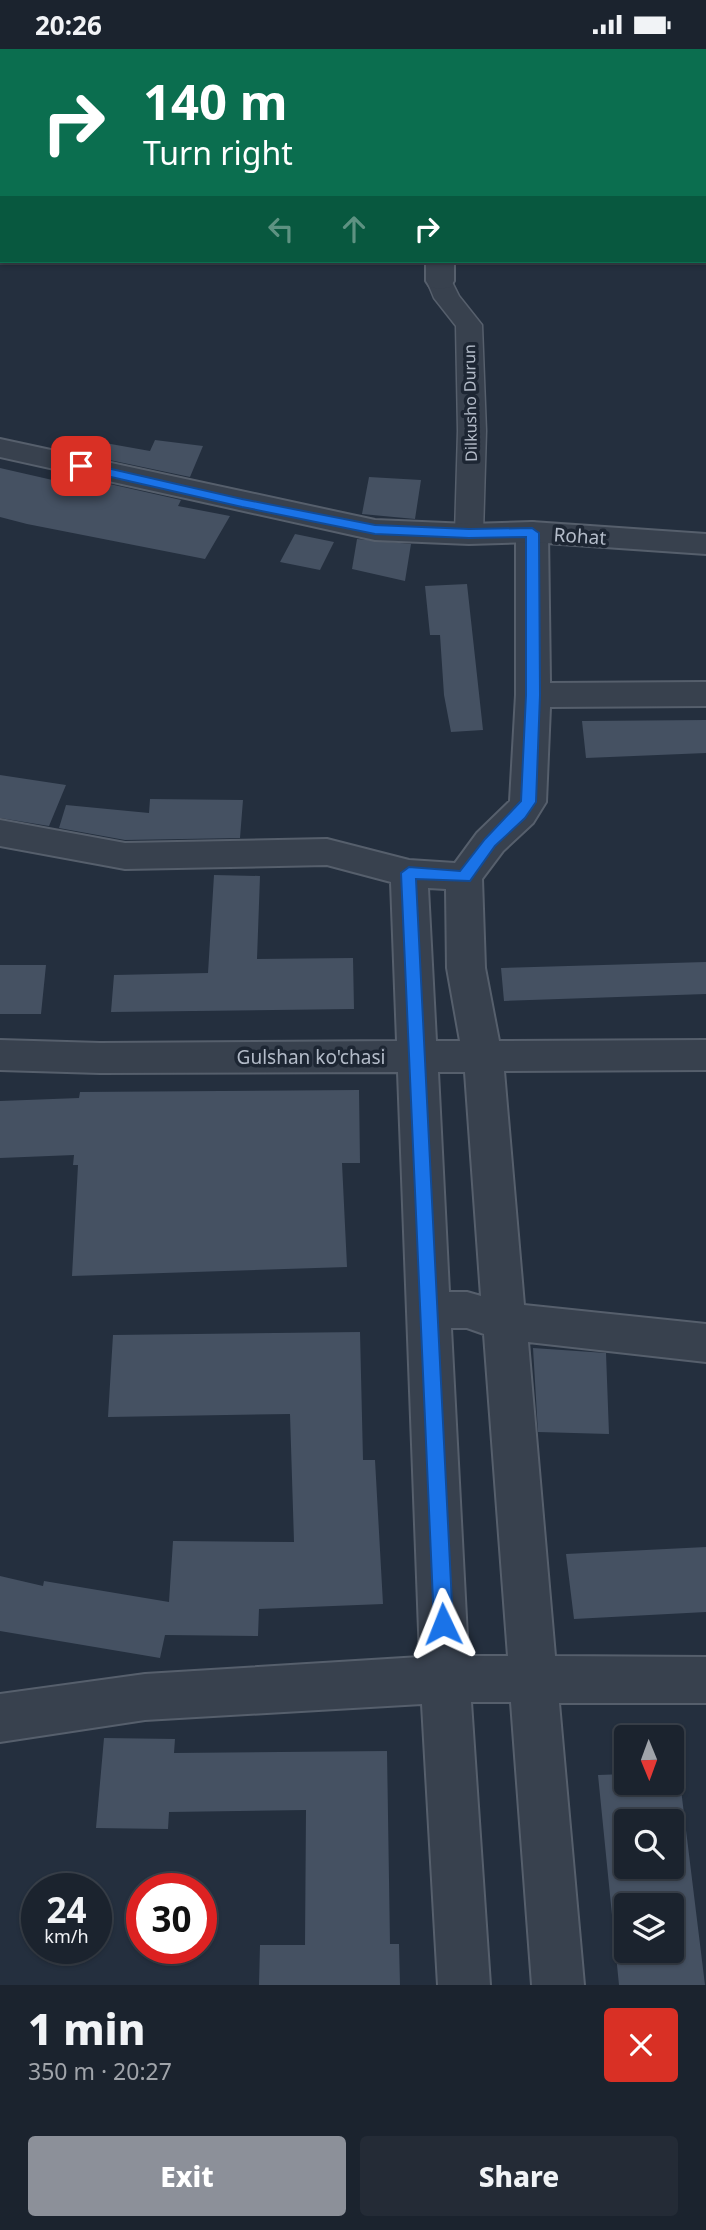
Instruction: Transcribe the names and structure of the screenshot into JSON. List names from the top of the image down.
{
  "streets": {
    "street": ["Dilkusho Durun", "Rohat", "Gulshan ko'chasi"]
  },
  "crossings": [
    ["Dilkusho Durun", "Rohat"]
  ],
  "north": "bottom",
  "page": {
    "status": "20:26",
    "turn": ["140 m", "Turn right"],
    "speed": "24 km/h",
    "limit": "30",
    "heading": ["1 min", "350 m · 20:27"],
    "buttons": ["Exit", "Share"]
  }
}
